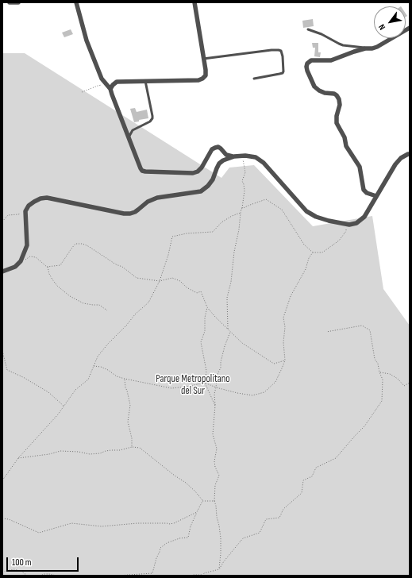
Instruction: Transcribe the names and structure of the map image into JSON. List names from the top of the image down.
{
  "parks": ["Parque Metropolitano del Sur"],
  "scale_bar": "100 m",
  "north": "bottom left"
}
